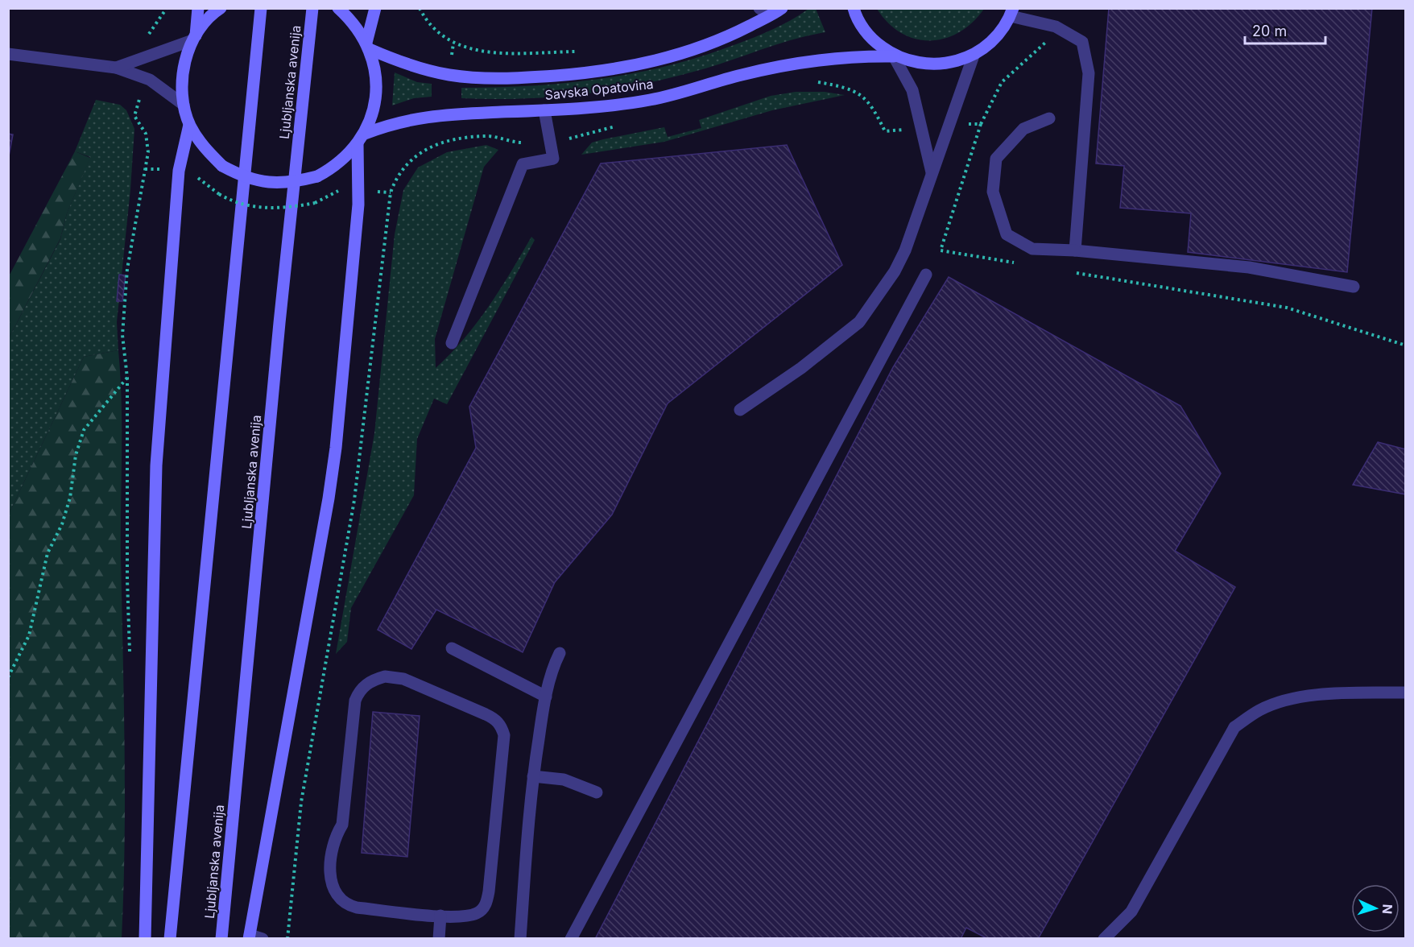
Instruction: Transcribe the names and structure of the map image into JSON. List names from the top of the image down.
{
  "streets": {
    "main road": ["Ljubljanska avenija", "Savska Opatovina"]
  },
  "scale_bar": "20 m",
  "north": "right"
}
